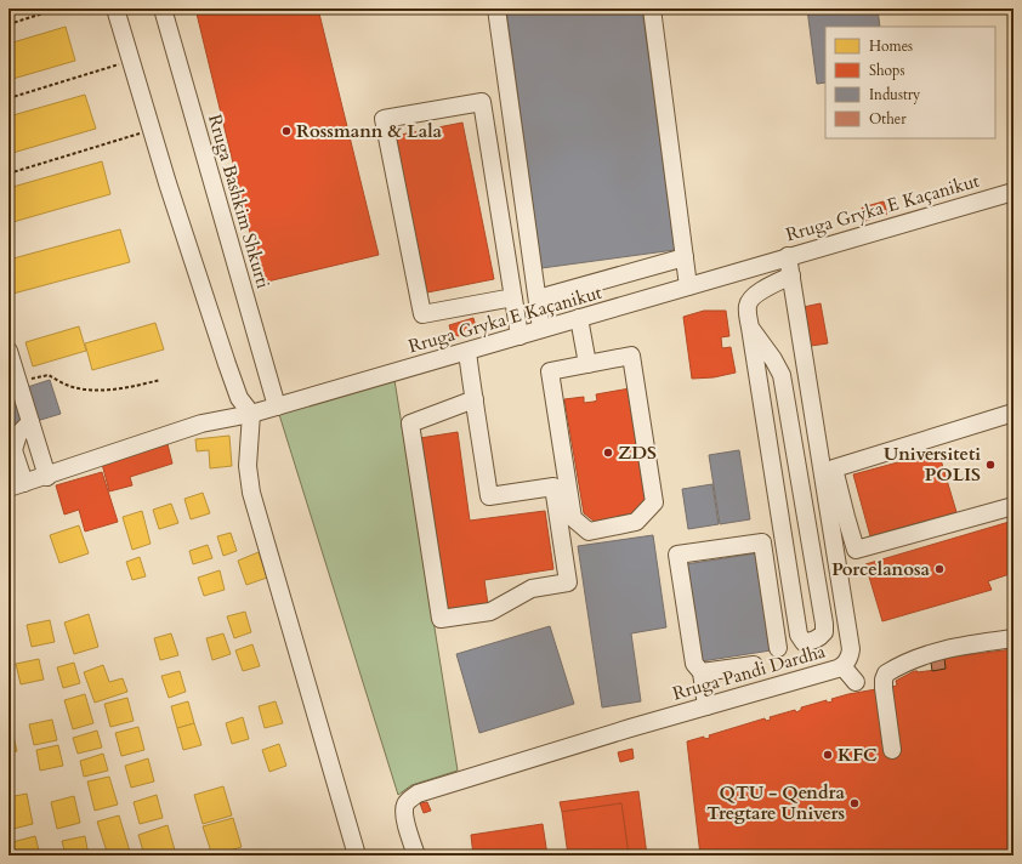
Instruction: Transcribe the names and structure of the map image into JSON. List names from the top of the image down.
{
  "streets": {
    "street": ["Rruga Bashkim Shkurti", "Rruga Gryka E Kaçanikut", "Rruga Pandi Dardha"]
  },
  "crossings": [
    ["Rruga Bashkim Shkurti", "Rruga Gryka E Kaçanikut"],
    ["Rruga Gryka E Kaçanikut", "Rruga Pandi Dardha"]
  ],
  "places": [
    "Rossmann & Lala",
    "ZDS",
    "Universiteti POLIS",
    "Porcelanosa",
    "KFC",
    "QTU - Qendra Tregtare Univers"
  ],
  "legend": [
    "Homes",
    "Shops",
    "Industry",
    "Other"
  ]
}
